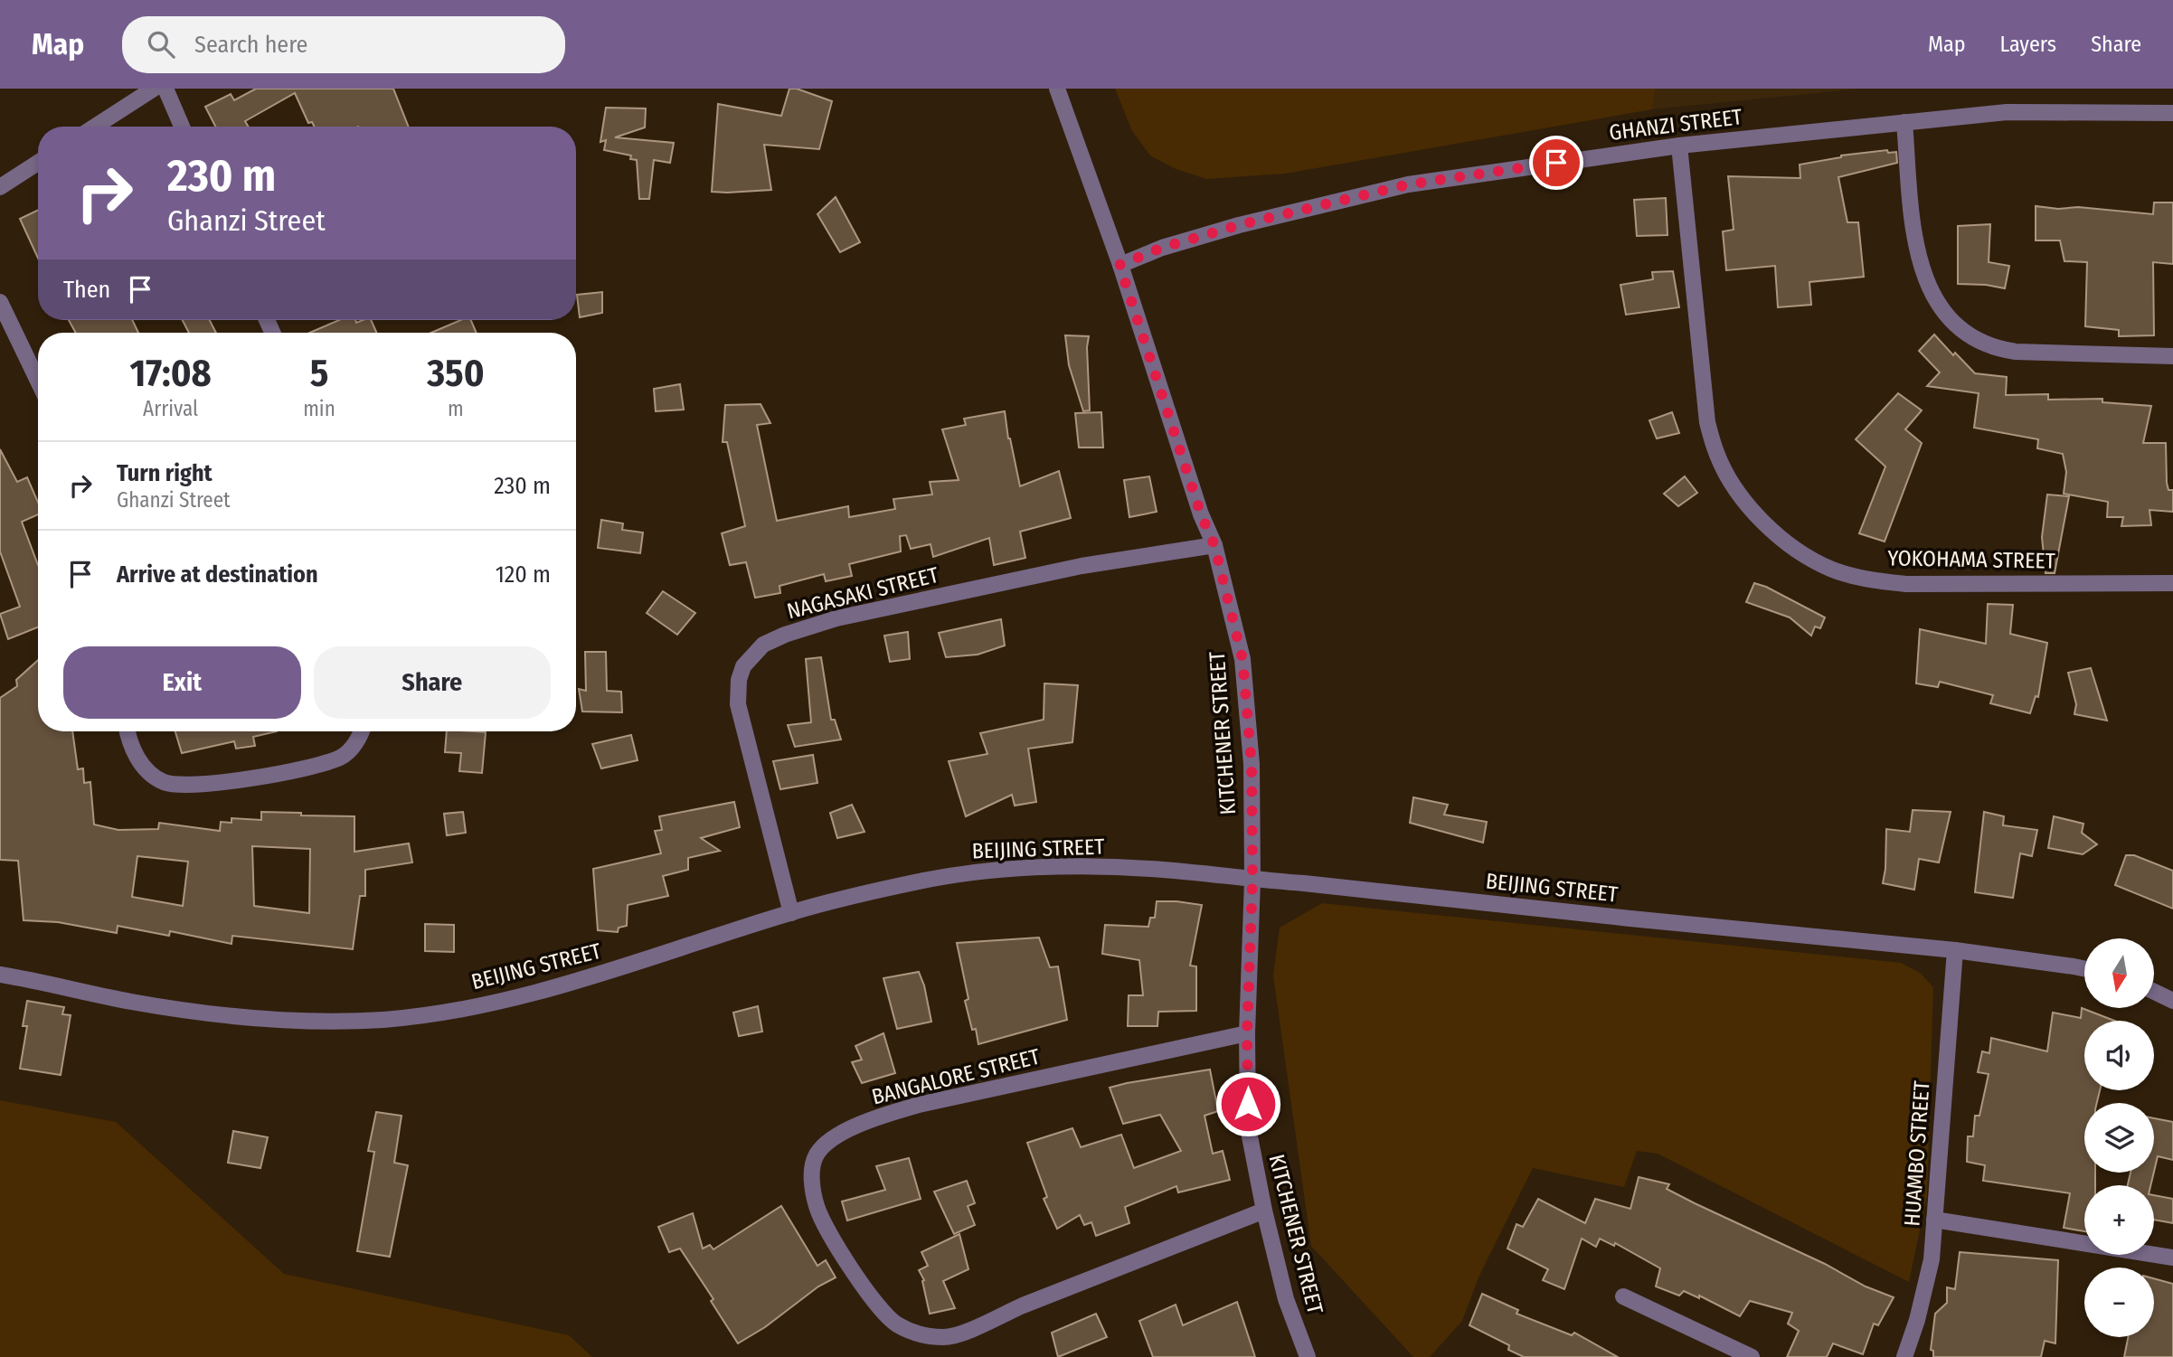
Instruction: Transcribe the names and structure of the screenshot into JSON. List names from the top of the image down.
{
  "streets": {
    "street": [
      "GHANZI STREET",
      "YOKOHAMA STREET",
      "NAGASAKI STREET",
      "KITCHENER STREET",
      "BEIJING STREET",
      "BANGALORE STREET",
      "HUAMBO STREET"
    ]
  },
  "crossings": [
    ["GHANZI STREET", "YOKOHAMA STREET"],
    ["GHANZI STREET", "KITCHENER STREET"],
    ["NAGASAKI STREET", "KITCHENER STREET"],
    ["NAGASAKI STREET", "BEIJING STREET"],
    ["KITCHENER STREET", "BEIJING STREET"],
    ["KITCHENER STREET", "BANGALORE STREET"],
    ["BEIJING STREET", "HUAMBO STREET"]
  ],
  "north": "bottom",
  "page": {
    "header": "Map",
    "search": "Search here",
    "nav": ["Map", "Layers", "Share"],
    "turn": ["230 m", "Ghanzi Street"],
    "then": "Then",
    "eta": [
      "17:08",
      "Arrival",
      "5",
      "min",
      "350",
      "m"
    ],
    "list": [
      {
        "name": "Turn right",
        "note": "Ghanzi Street",
        "value": "230 m"
      },
      {
        "name": "Arrive at destination",
        "value": "120 m"
      }
    ],
    "buttons": ["Exit", "Share"],
    "map_buttons": ["+", "−"]
  }
}
